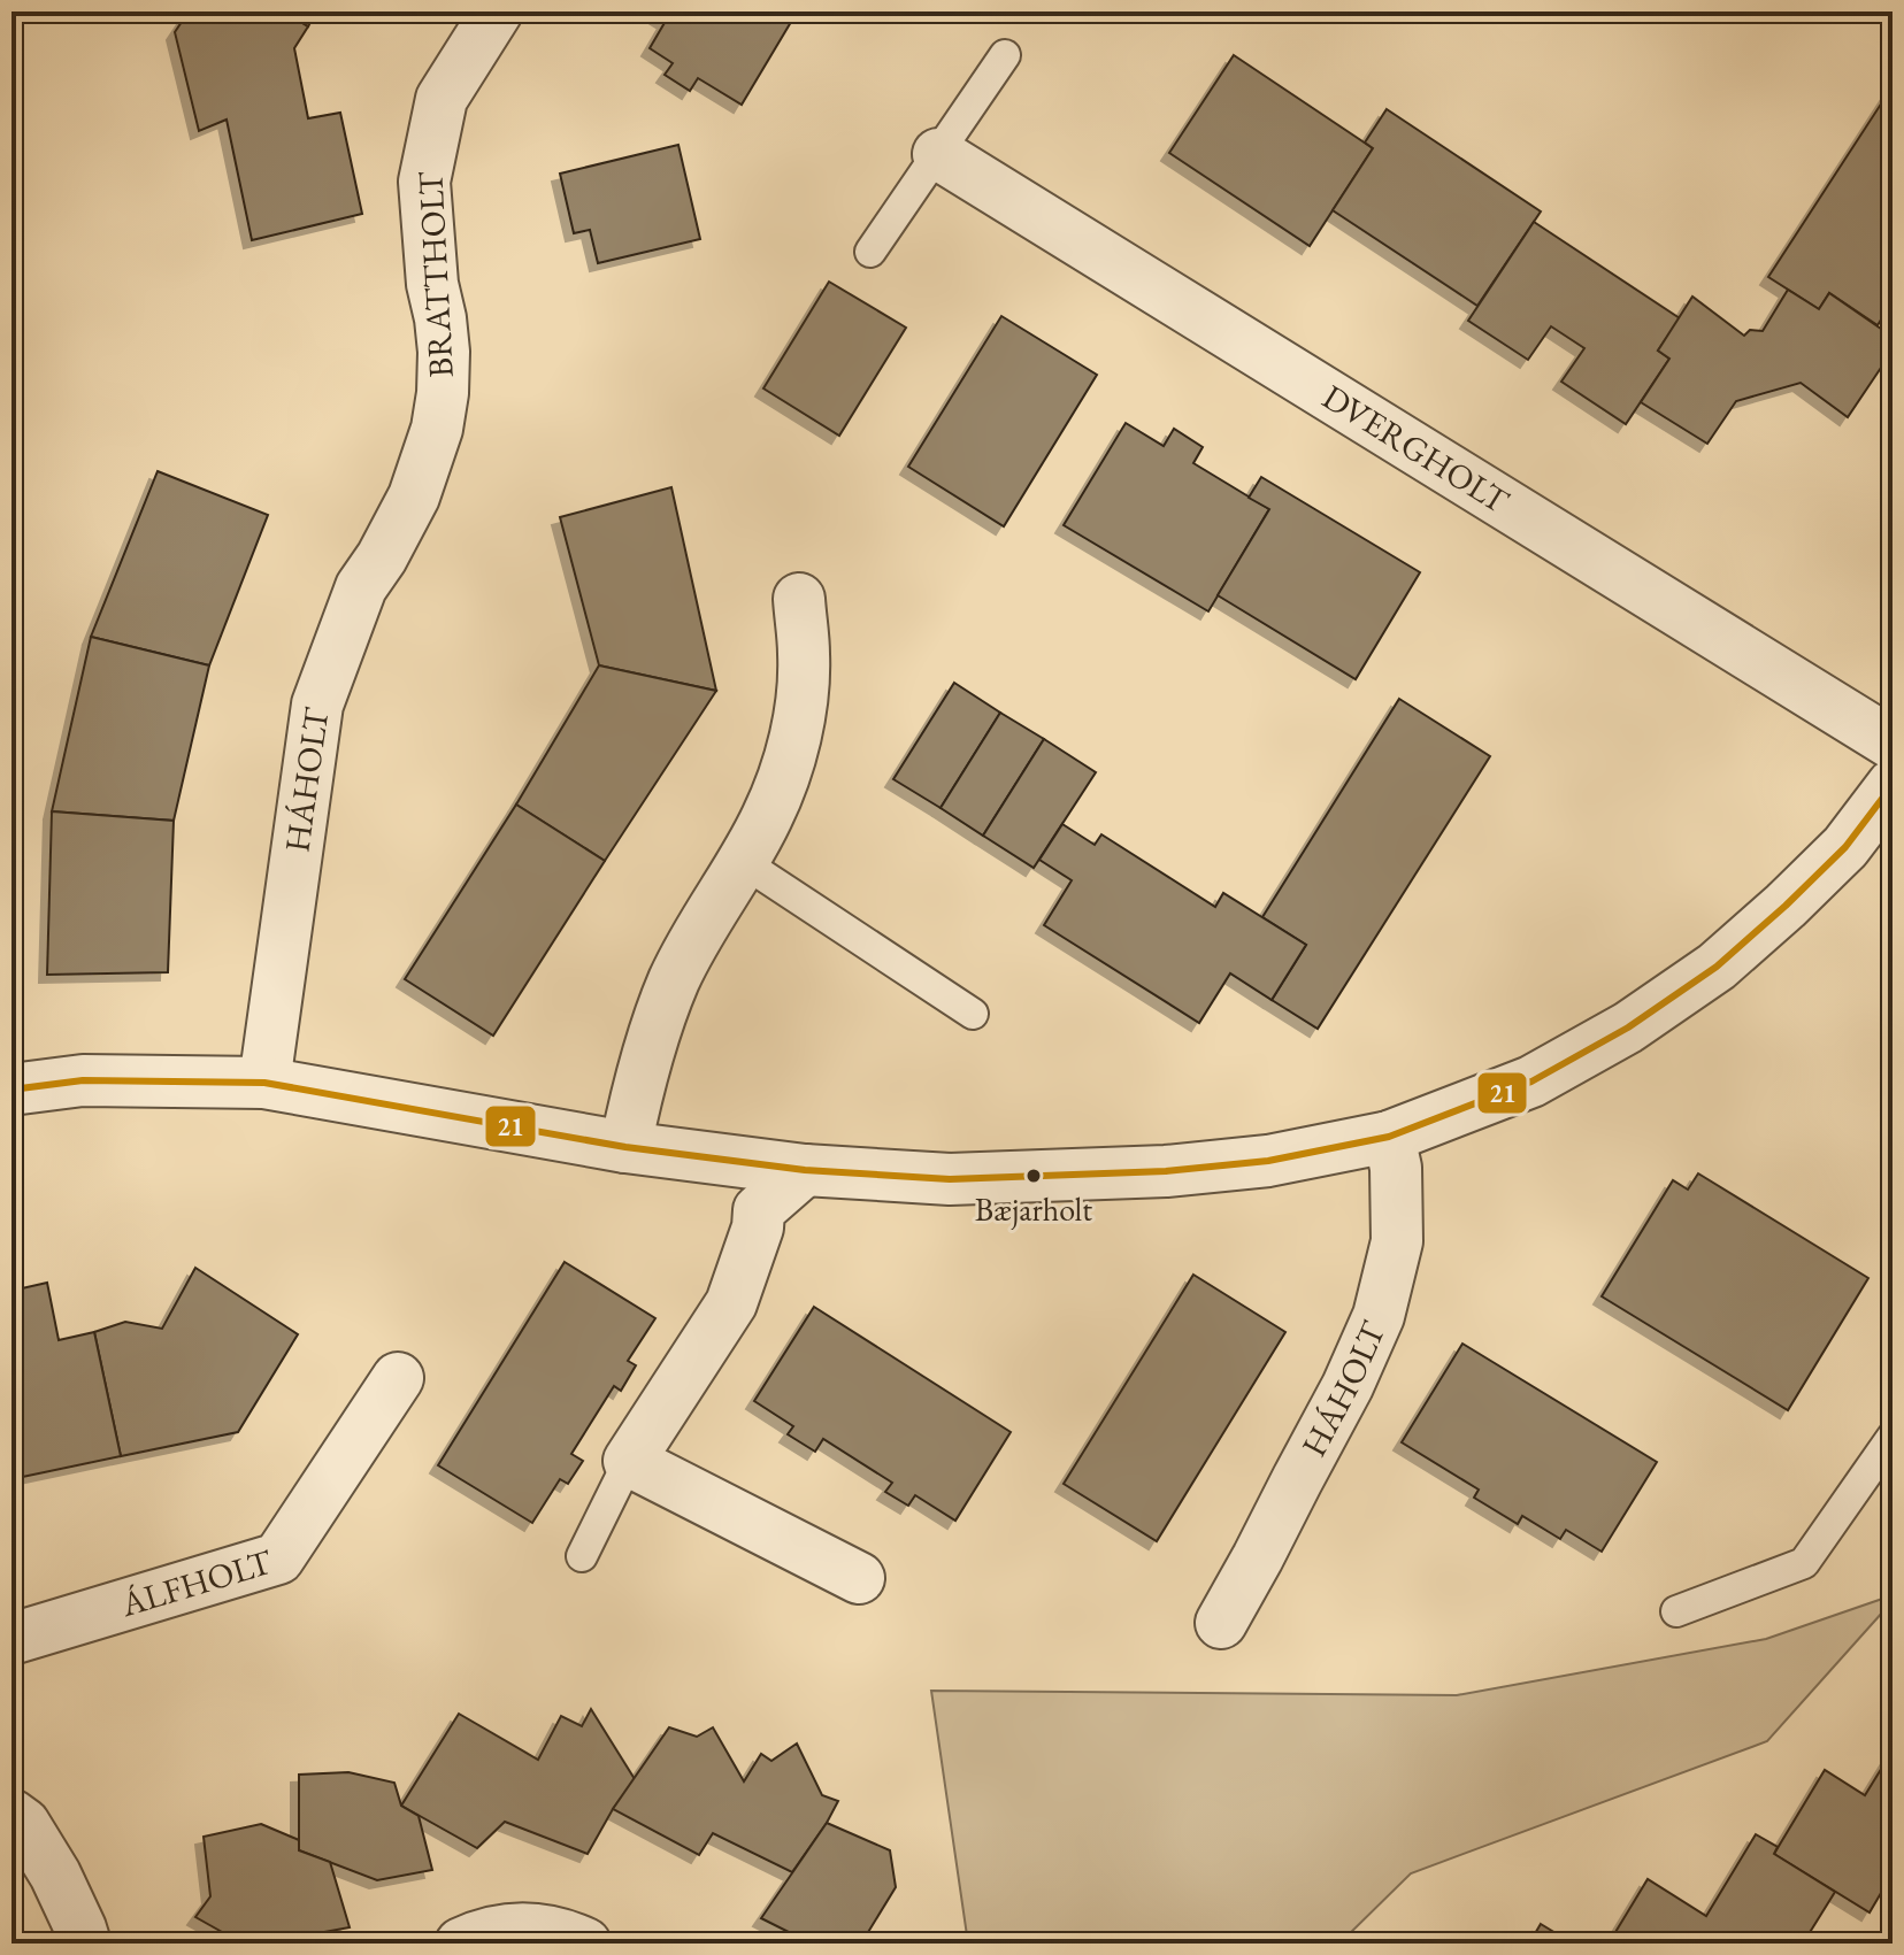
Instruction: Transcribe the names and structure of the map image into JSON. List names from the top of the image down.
{
  "streets": {
    "street": [
      "BRATTHOLT",
      "DVERGHOLT",
      "HÁHOLT",
      "ÁLFHOLT"
    ]
  },
  "crossings": [
    ["BRATTHOLT", "HÁHOLT"]
  ],
  "places": ["Bæjarholt"],
  "lines": ["transit line 21"]
}
